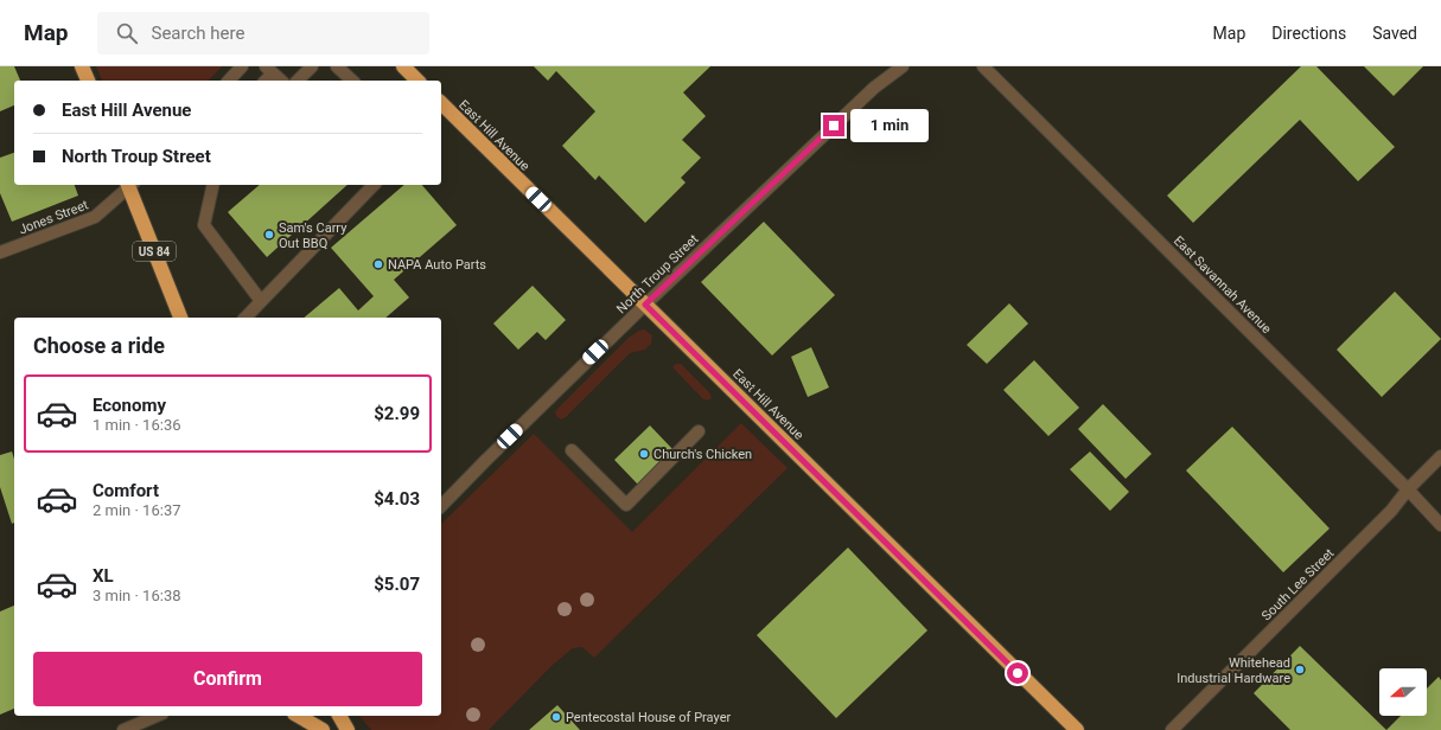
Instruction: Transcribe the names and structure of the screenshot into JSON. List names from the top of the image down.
{
  "streets": {
    "highway": ["East Hill Avenue", "US 84"],
    "street": [
      "Jones Street",
      "North Troup Street",
      "East Savannah Avenue",
      "South Lee Street"
    ]
  },
  "crossings": [
    ["East Hill Avenue", "North Troup Street"],
    ["Jones Street", "US 84"],
    ["East Savannah Avenue", "South Lee Street"]
  ],
  "places": [
    "Sam's Carry Out BBQ",
    "NAPA Auto Parts",
    "Church's Chicken",
    "Whitehead Industrial Hardware",
    "Pentecostal House of Prayer"
  ],
  "north": "left",
  "page": {
    "header": "Map",
    "search": "Search here",
    "nav": ["Map", "Directions", "Saved"],
    "banner": ["East Hill Avenue", "North Troup Street"],
    "bubble": "1 min",
    "heading": "Choose a ride",
    "list": [
      {
        "name": "Economy",
        "note": "1 min · 16:36",
        "value": "$2.99"
      },
      {
        "name": "Comfort",
        "note": "2 min · 16:37",
        "value": "$4.03"
      },
      {
        "name": "XL",
        "note": "3 min · 16:38",
        "value": "$5.07"
      }
    ],
    "buttons": "Confirm"
  }
}
